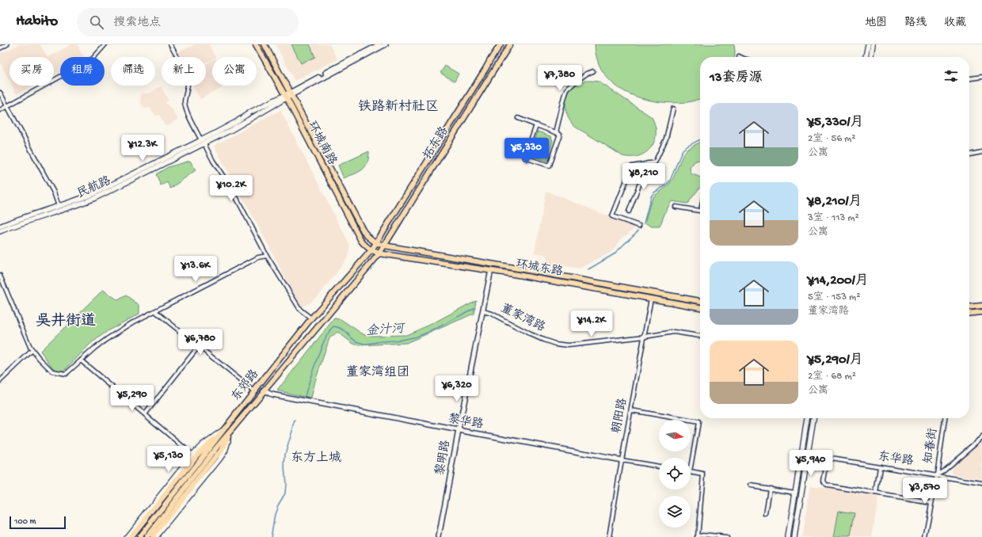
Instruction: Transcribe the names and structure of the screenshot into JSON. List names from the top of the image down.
{
  "streets": {
    "main road": [
      "环城南路",
      "拓东路",
      "民航路",
      "环城东路",
      "东郊路"
    ],
    "street": [
      "董家湾路",
      "朝阳路",
      "黎华路",
      "知春街",
      "黎明路",
      "东华路"
    ]
  },
  "crossings": [
    ["环城南路", "拓东路"],
    ["环城南路", "民航路"],
    ["环城南路", "环城东路"],
    ["环城南路", "东郊路"],
    ["拓东路", "环城东路"],
    ["拓东路", "东郊路"],
    ["环城东路", "东郊路"],
    ["环城东路", "朝阳路"],
    ["环城东路", "黎明路"],
    ["董家湾路", "朝阳路"],
    ["董家湾路", "黎明路"],
    ["东郊路", "黎华路"],
    ["朝阳路", "黎华路"],
    ["黎华路", "黎明路"],
    ["知春街", "东华路"]
  ],
  "districts": [
    "铁路新村社区",
    "吴井街道",
    "董家湾组团",
    "东方上城"
  ],
  "water": ["金汁河"],
  "scale_bar": "100 m",
  "north": "right",
  "page": {
    "header": "Habito",
    "search": "搜索地点",
    "nav": ["地图", "路线", "收藏"],
    "chip": [
      "买房",
      "租房",
      "筛选",
      "新上",
      "公寓"
    ],
    "heading": "13套房源",
    "price": [
      "¥7,380",
      "¥12.3K",
      "¥5,330",
      "¥8,210",
      "¥10.2K",
      "¥13.6K",
      "¥14.2K",
      "¥6,780",
      "¥6,320",
      "¥5,290",
      "¥5,130",
      "¥5,940",
      "¥3,570"
    ],
    "list": [
      {
        "name": "¥5,330/月",
        "note": "2室 · 56 m² · 公寓"
      },
      {
        "name": "¥8,210/月",
        "note": "3室 · 113 m² · 公寓"
      },
      {
        "name": "¥14,200/月",
        "note": "5室 · 153 m² · 董家湾路"
      },
      {
        "name": "¥5,290/月",
        "note": "2室 · 68 m² · 公寓"
      }
    ],
    "scale": "100 m"
  }
}
